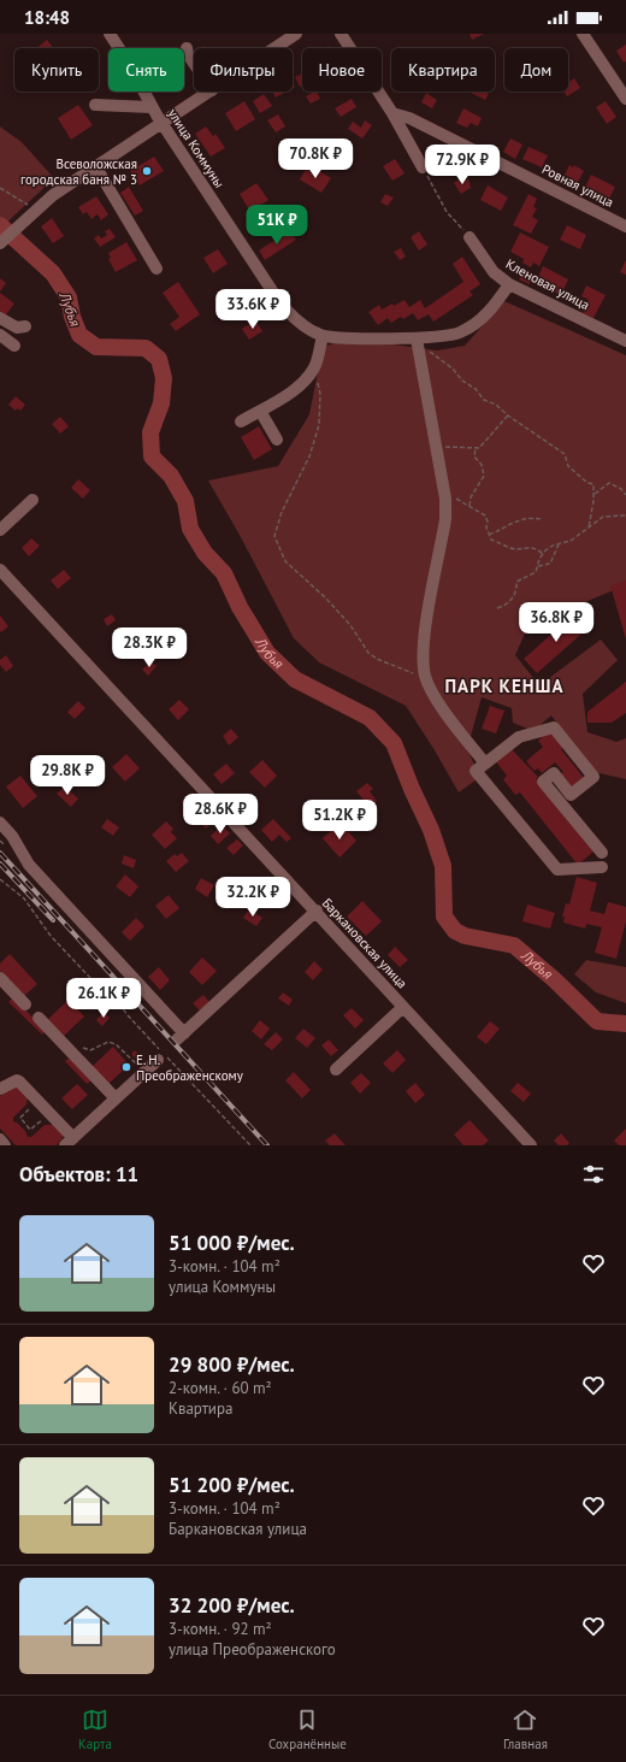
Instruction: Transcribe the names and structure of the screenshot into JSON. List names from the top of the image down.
{
  "streets": {
    "street": [
      "улица Коммуны",
      "Ровная улица",
      "Кленовая улица",
      "Баркановская улица"
    ]
  },
  "districts": ["ПАРК КЕНША"],
  "water": ["Лубья"],
  "places": ["Всеволожская городская баня № 3", "Е. Н. Преображенскому"],
  "page": {
    "status": "18:48",
    "chip": [
      "Купить",
      "Снять",
      "Фильтры",
      "Новое",
      "Квартира",
      "Дом"
    ],
    "price": [
      "70.8K ₽",
      "72.9K ₽",
      "51K ₽",
      "33.6K ₽",
      "36.8K ₽",
      "28.3K ₽",
      "29.8K ₽",
      "28.6K ₽",
      "51.2K ₽",
      "32.2K ₽",
      "26.1K ₽"
    ],
    "heading": "Объектов: 11",
    "list": [
      {
        "name": "51 000 ₽/мес.",
        "note": "3-комн. · 104 m² · улица Коммуны"
      },
      {
        "name": "29 800 ₽/мес.",
        "note": "2-комн. · 60 m² · Квартира"
      },
      {
        "name": "51 200 ₽/мес.",
        "note": "3-комн. · 104 m² · Баркановская улица"
      },
      {
        "name": "32 200 ₽/мес.",
        "note": "3-комн. · 92 m² · улица Преображенского"
      }
    ],
    "tabs": ["Карта", "Сохранённые", "Главная"]
  }
}
